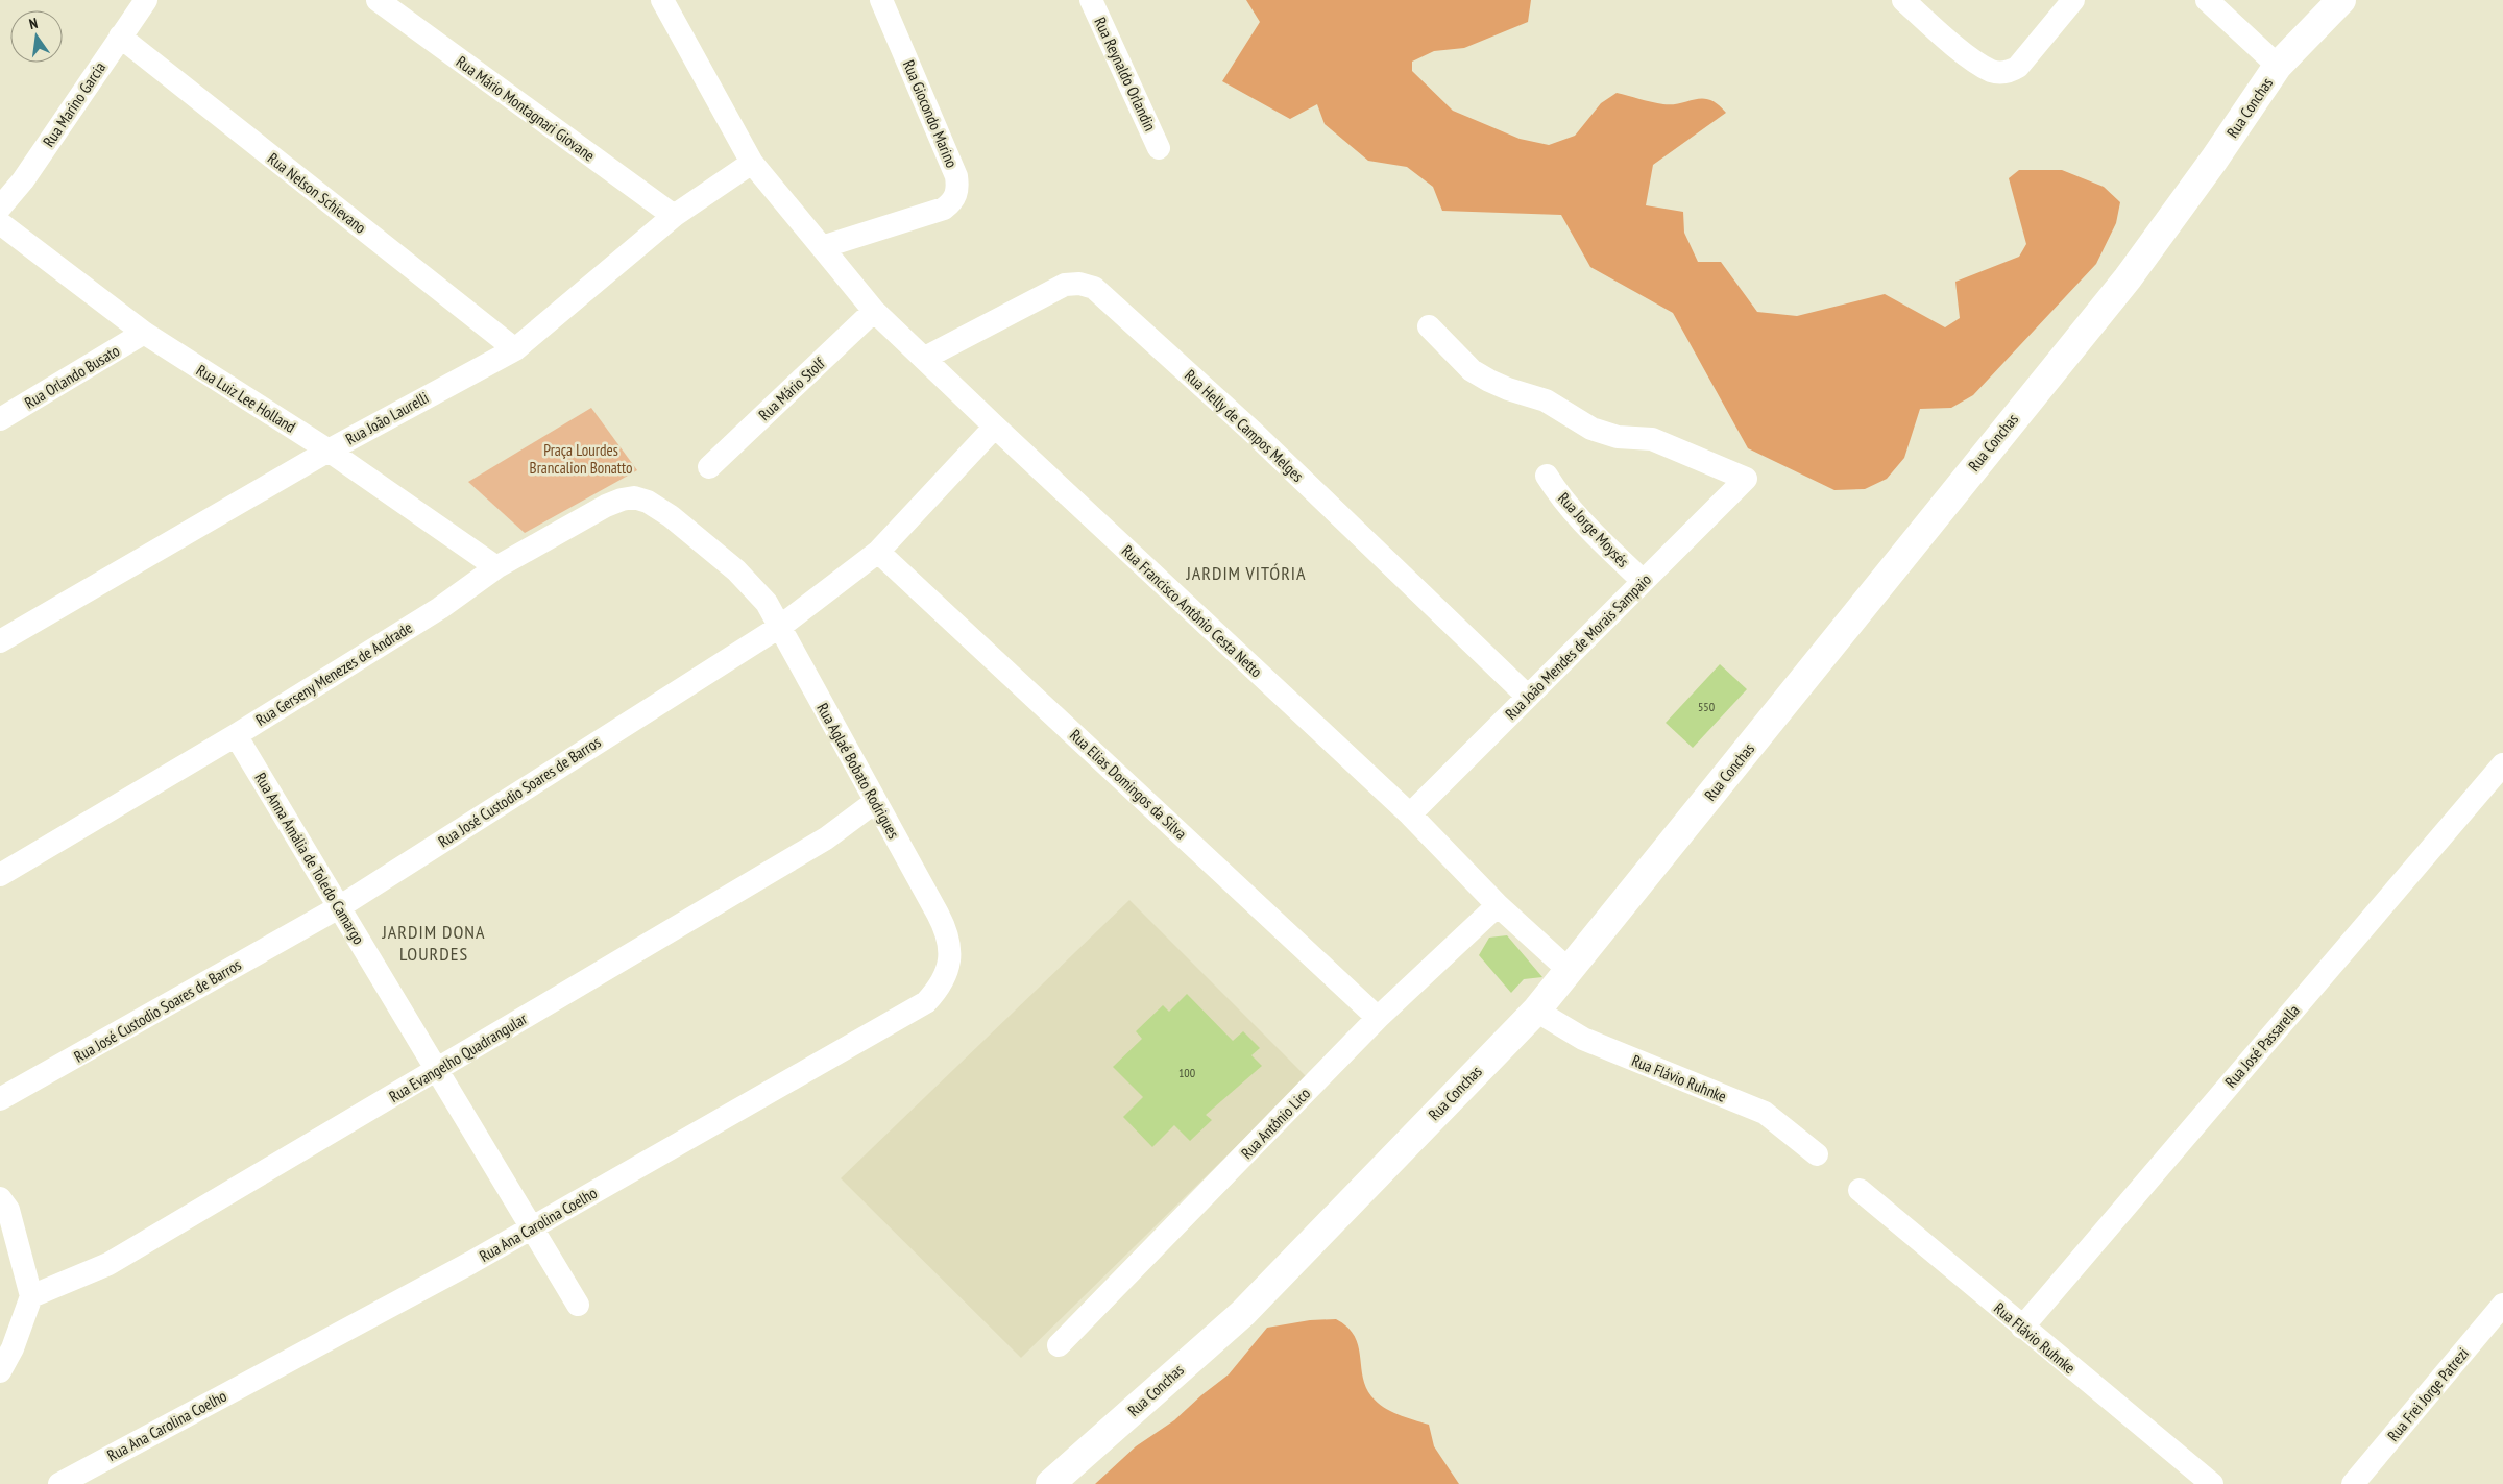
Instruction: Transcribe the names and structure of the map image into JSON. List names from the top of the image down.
{
  "streets": {
    "main road": ["Rua Conchas"],
    "street": [
      "Rua Reynaldo Orlandin",
      "Rua Marino Garcia",
      "Rua Mário Montagnari Giovane",
      "Rua Giocondo Marino",
      "Rua Nelson Schievano",
      "Rua Orlando Busato",
      "Rua Mário Stolf",
      "Rua Luiz Lee Holland",
      "Rua João Laurelli",
      "Rua Helly de Campos Melges",
      "Rua Jorge Moysés",
      "Rua Francisco Antônio Cesta Netto",
      "Rua João Mendes de Morais Sampaio",
      "Rua Gerseny Menezes de Andrade",
      "Rua Aglaé Bobato Rodrigues",
      "Rua Elias Domingos da Silva",
      "Rua José Custodio Soares de Barros",
      "Rua Anna Amália de Toledo Camargo",
      "Rua José Passarella",
      "Rua Evangelho Quadrangular",
      "Rua Flávio Ruhnke",
      "Rua Antônio Lico",
      "Rua Ana Carolina Coelho",
      "Rua Frei Jorge Patrezi"
    ]
  },
  "crossings": [
    ["Rua Marino Garcia", "Rua Nelson Schievano"],
    ["Rua Conchas", "Rua Francisco Antônio Cesta Netto"],
    ["Rua Conchas", "Rua Flávio Ruhnke"],
    ["Rua Mário Montagnari Giovane", "Rua João Laurelli"],
    ["Rua Giocondo Marino", "Rua Francisco Antônio Cesta Netto"],
    ["Rua Nelson Schievano", "Rua João Laurelli"],
    ["Rua Orlando Busato", "Rua Luiz Lee Holland"],
    ["Rua Mário Stolf", "Rua Francisco Antônio Cesta Netto"],
    ["Rua Luiz Lee Holland", "Rua João Laurelli"],
    ["Rua Luiz Lee Holland", "Rua Gerseny Menezes de Andrade"],
    ["Rua Helly de Campos Melges", "Rua Francisco Antônio Cesta Netto"],
    ["Rua Helly de Campos Melges", "Rua João Mendes de Morais Sampaio"],
    ["Rua Jorge Moysés", "Rua João Mendes de Morais Sampaio"],
    ["Rua Francisco Antônio Cesta Netto", "Rua João Mendes de Morais Sampaio"],
    ["Rua Francisco Antônio Cesta Netto", "Rua José Custodio Soares de Barros"],
    ["Rua Francisco Antônio Cesta Netto", "Rua Antônio Lico"],
    ["Rua Gerseny Menezes de Andrade", "Rua Aglaé Bobato Rodrigues"],
    ["Rua Gerseny Menezes de Andrade", "Rua Anna Amália de Toledo Camargo"],
    ["Rua Aglaé Bobato Rodrigues", "Rua José Custodio Soares de Barros"],
    ["Rua Aglaé Bobato Rodrigues", "Rua Evangelho Quadrangular"],
    ["Rua Aglaé Bobato Rodrigues", "Rua Ana Carolina Coelho"],
    ["Rua Elias Domingos da Silva", "Rua José Custodio Soares de Barros"],
    ["Rua Elias Domingos da Silva", "Rua Antônio Lico"],
    ["Rua José Custodio Soares de Barros", "Rua Anna Amália de Toledo Camargo"],
    ["Rua Anna Amália de Toledo Camargo", "Rua Evangelho Quadrangular"],
    ["Rua Anna Amália de Toledo Camargo", "Rua Ana Carolina Coelho"],
    ["Rua José Passarella", "Rua Flávio Ruhnke"]
  ],
  "districts": ["JARDIM VITÓRIA", "JARDIM DONA LOURDES"],
  "parks": ["Praça Lourdes Brancalion Bonatto"],
  "house_numbers": ["550", "100"],
  "north": "top"
}
